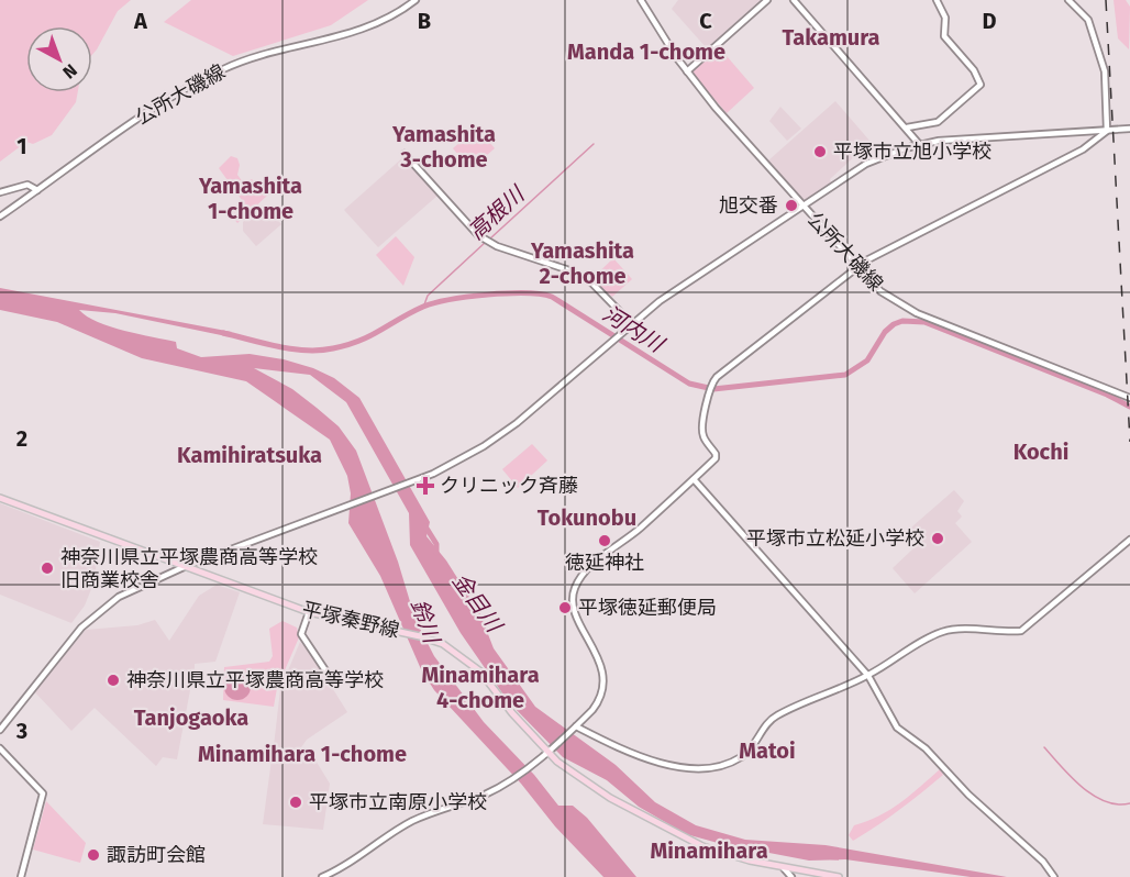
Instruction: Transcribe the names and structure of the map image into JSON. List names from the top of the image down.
{
  "streets": {
    "main road": ["平塚秦野線"],
    "street": ["公所大磯線"]
  },
  "districts": [
    "Takamura",
    "Manda 1-chome",
    "Yamashita 3-chome",
    "Yamashita 1-chome",
    "Yamashita 2-chome",
    "Kochi",
    "Kamihiratsuka",
    "Tokunobu",
    "Minamihara 4-chome",
    "Tanjogaoka",
    "Matoi",
    "Minamihara 1-chome",
    "Minamihara"
  ],
  "water": [
    "高根川",
    "河内川",
    "金目川",
    "鈴川"
  ],
  "places": {
    "other": [
      "平塚市立旭小学校",
      "旭交番",
      "平塚市立松延小学校",
      "徳延神社",
      "神奈川県立平塚農商高等学校 旧商業校舎",
      "平塚徳延郵便局",
      "神奈川県立平塚農商高等学校",
      "平塚市立南原小学校",
      "諏訪町会館"
    ],
    "health": ["クリニック斉藤"]
  },
  "north": "bottom right",
  "grid": {
    "columns": [
      "A",
      "B",
      "C",
      "D"
    ],
    "rows": ["1", "2", "3"]
  }
}
